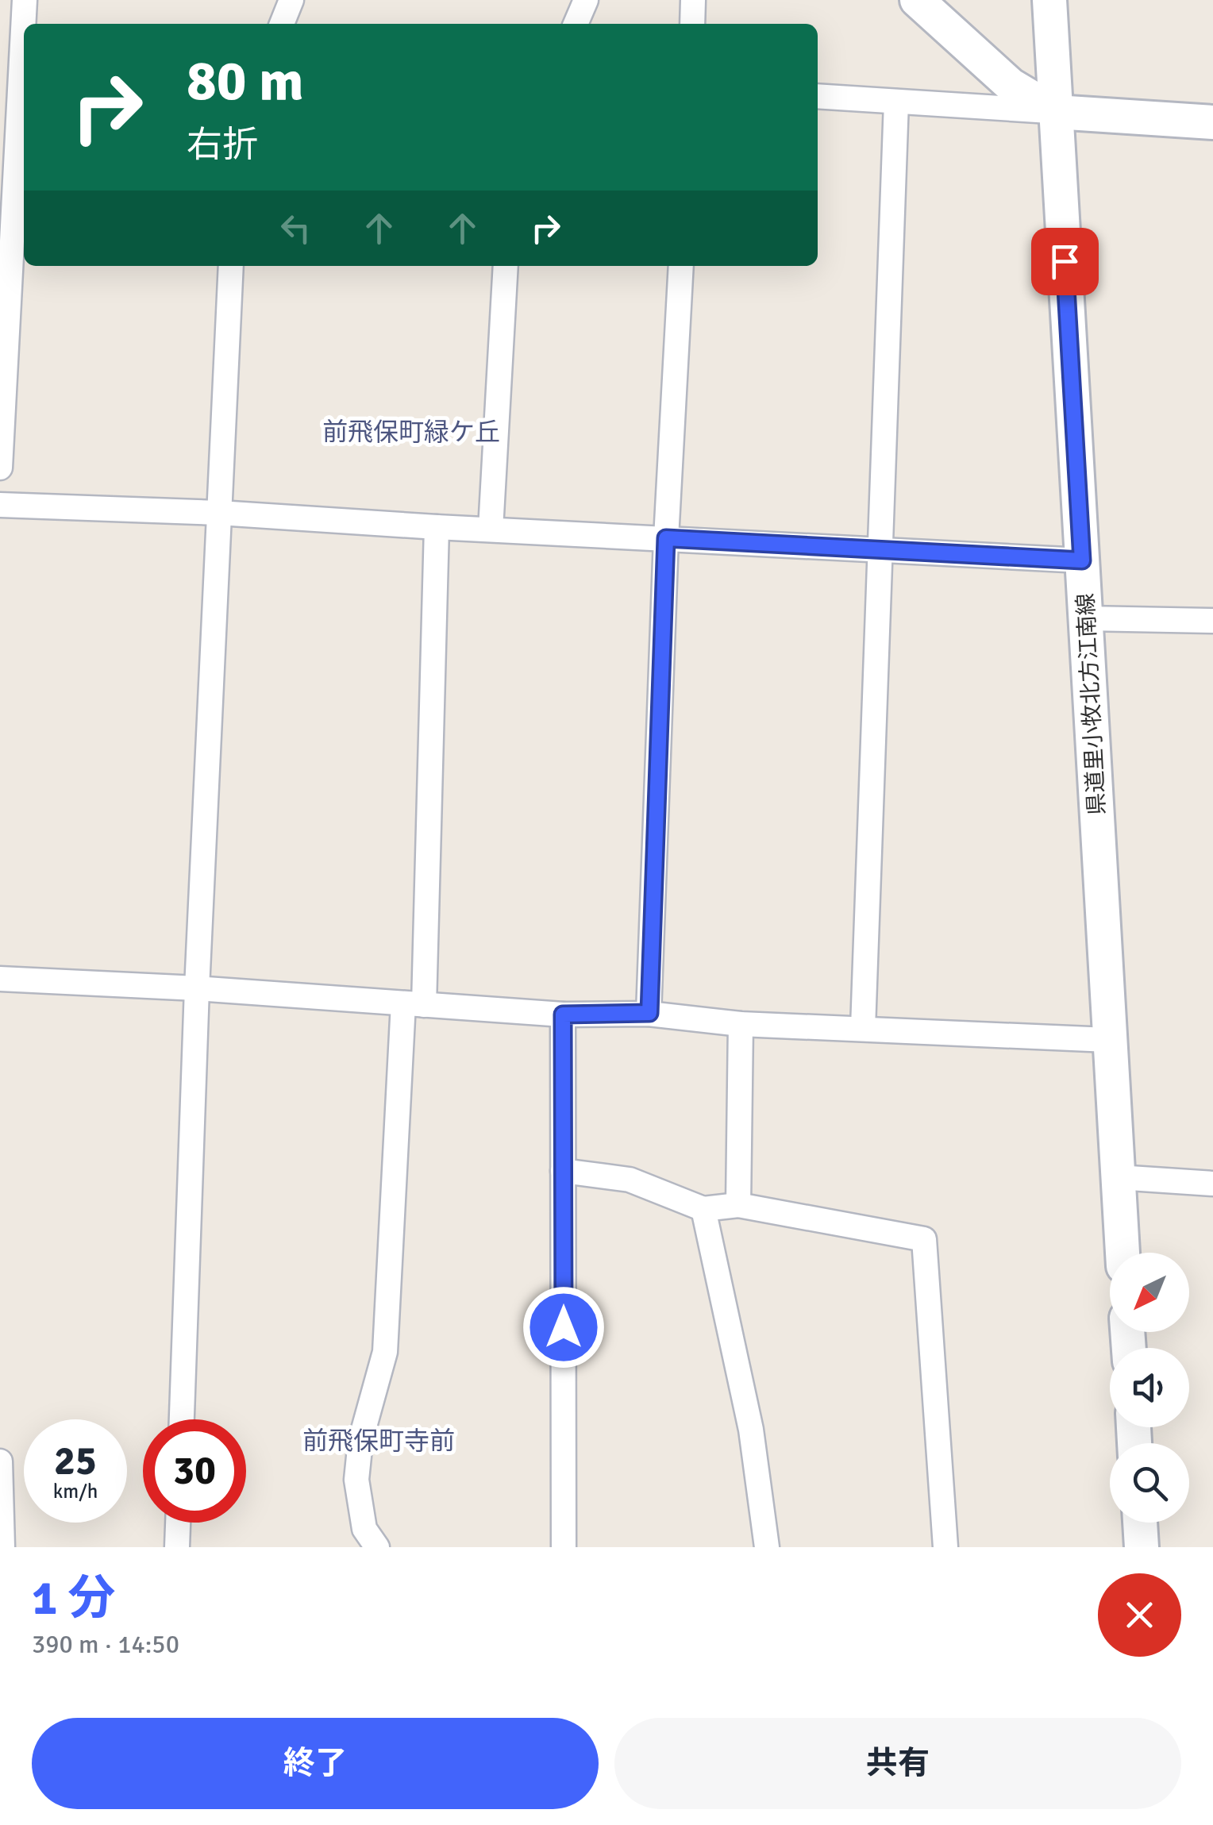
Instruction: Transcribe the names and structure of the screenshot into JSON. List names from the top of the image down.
{
  "streets": {
    "main road": ["県道里小牧北方江南線"]
  },
  "districts": ["前飛保町緑ケ丘", "前飛保町寺前"],
  "north": "bottom left",
  "page": {
    "turn": ["80 m", "右折"],
    "speed": "25 km/h",
    "limit": "30",
    "heading": ["1 分", "390 m · 14:50"],
    "buttons": ["終了", "共有"]
  }
}
